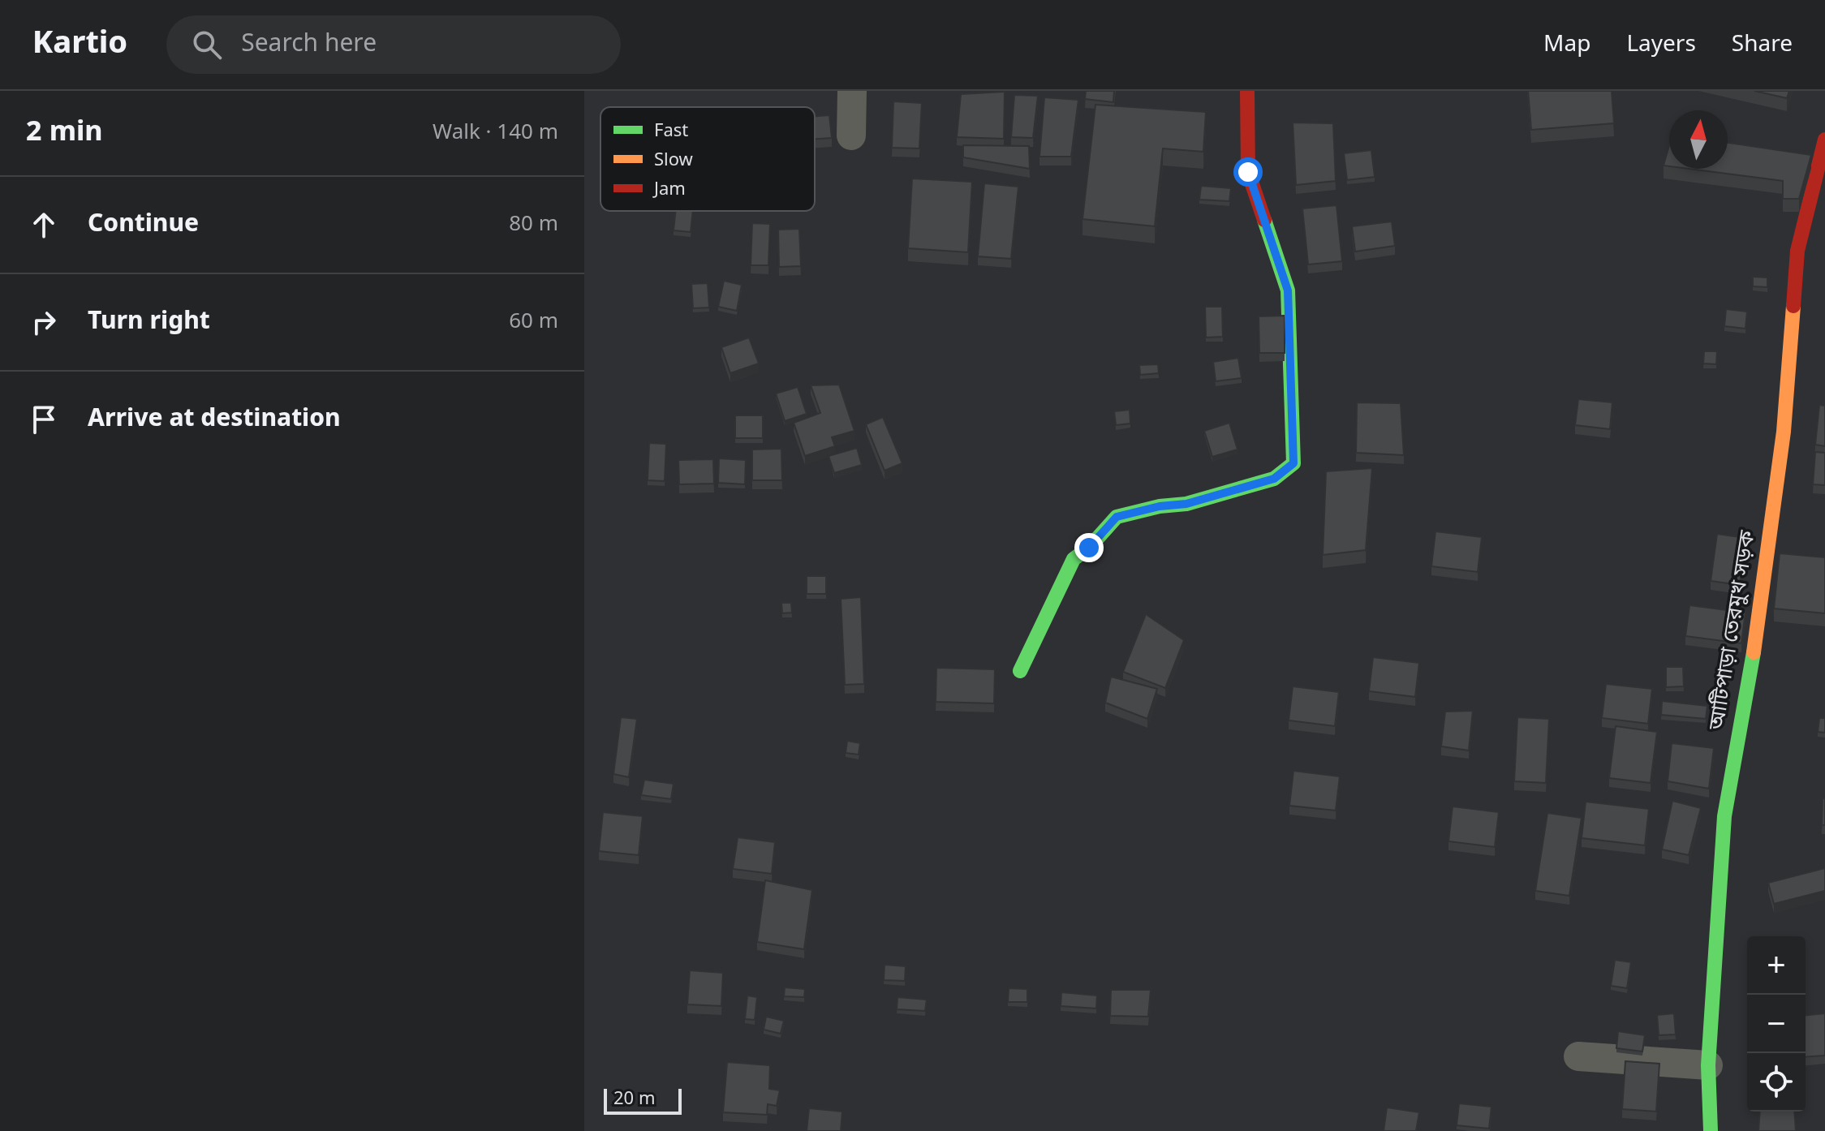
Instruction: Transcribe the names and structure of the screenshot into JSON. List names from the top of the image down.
{
  "streets": {
    "street": ["আটিপাড়া তেরমুখ সড়ক"]
  },
  "legend": ["Fast", "Slow", "Jam"],
  "scale_bar": "20 m",
  "north": "top",
  "page": {
    "header": "Kartio",
    "search": "Search here",
    "nav": ["Map", "Layers", "Share"],
    "heading": ["2 min", "Walk · 140 m"],
    "list": [
      ["Continue", "80 m"],
      ["Turn right", "60 m"],
      "Arrive at destination"
    ],
    "map_buttons": ["+", "−"],
    "scale": "20 m"
  }
}
